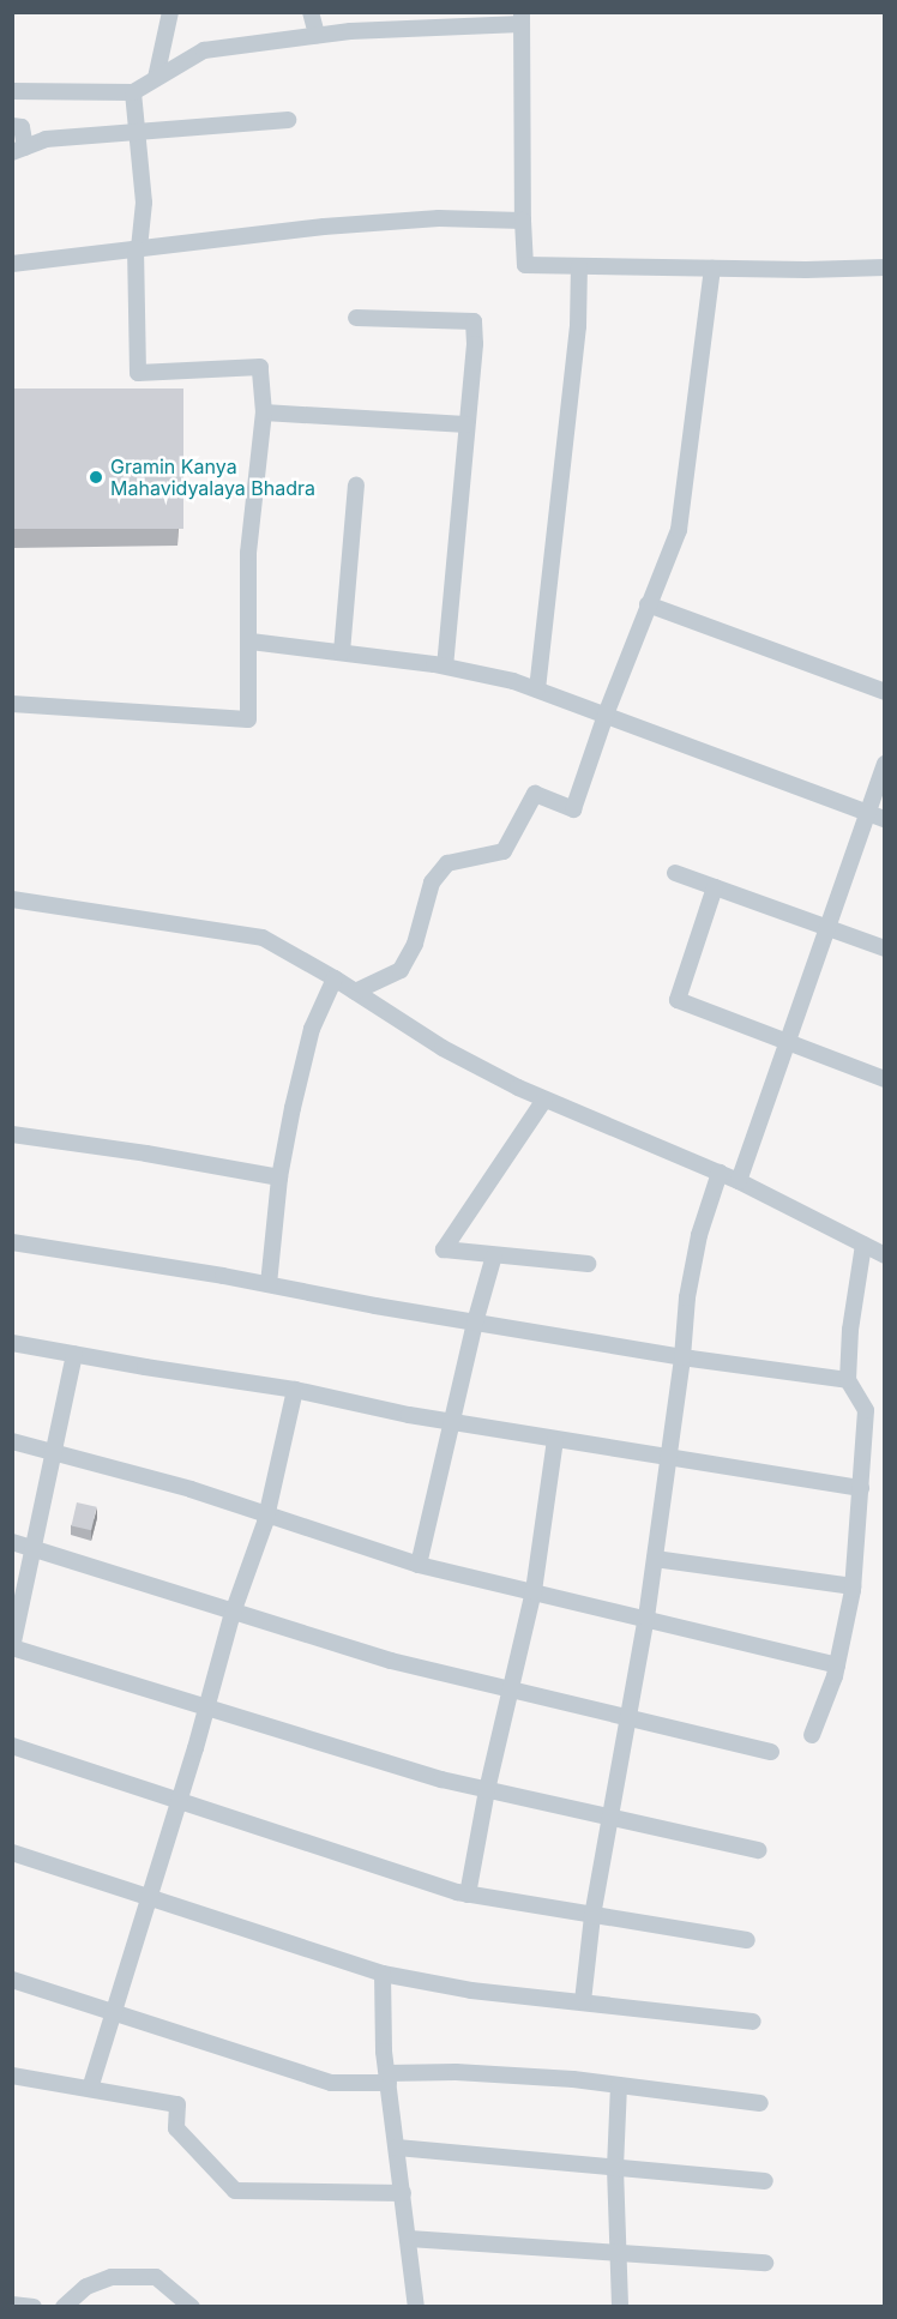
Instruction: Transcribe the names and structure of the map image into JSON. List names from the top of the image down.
{
  "places": ["Gramin Kanya Mahavidyalaya Bhadra"]
}
